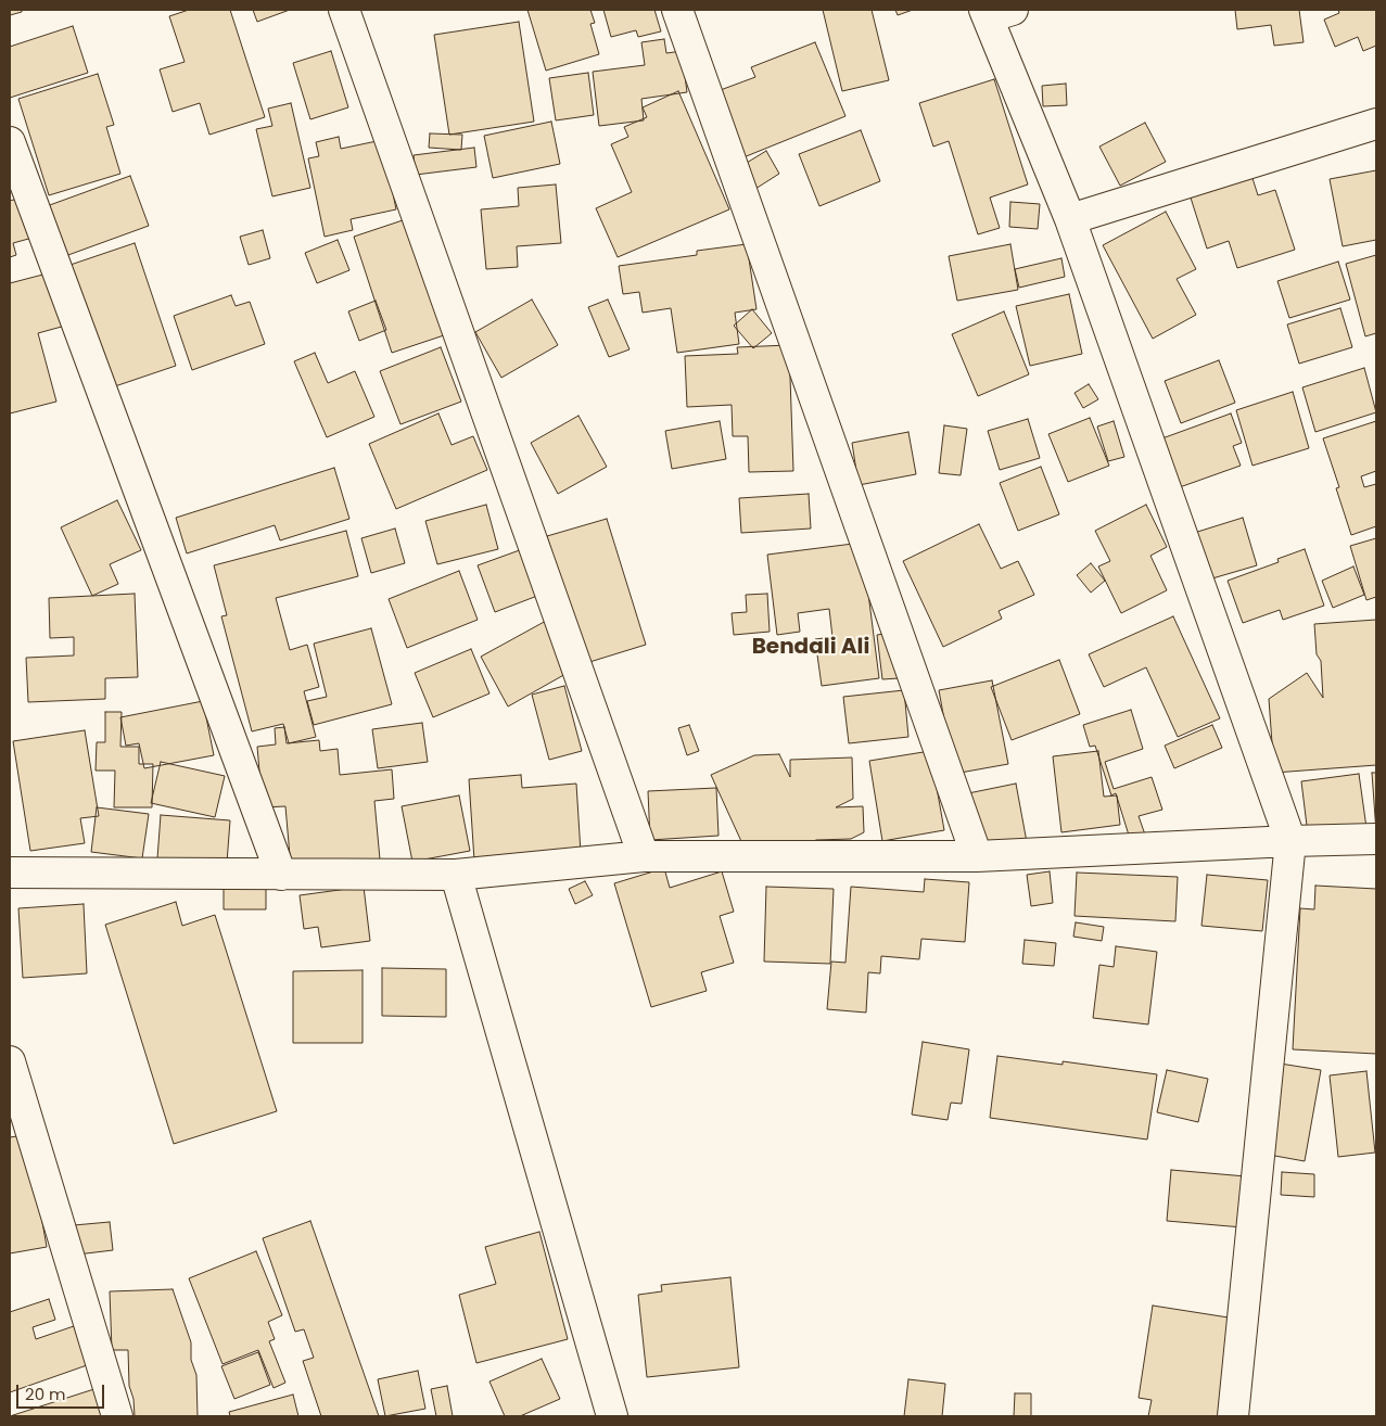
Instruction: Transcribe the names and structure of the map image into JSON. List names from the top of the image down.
{
  "districts": ["Bendali Ali"],
  "scale_bar": "20 m"
}
